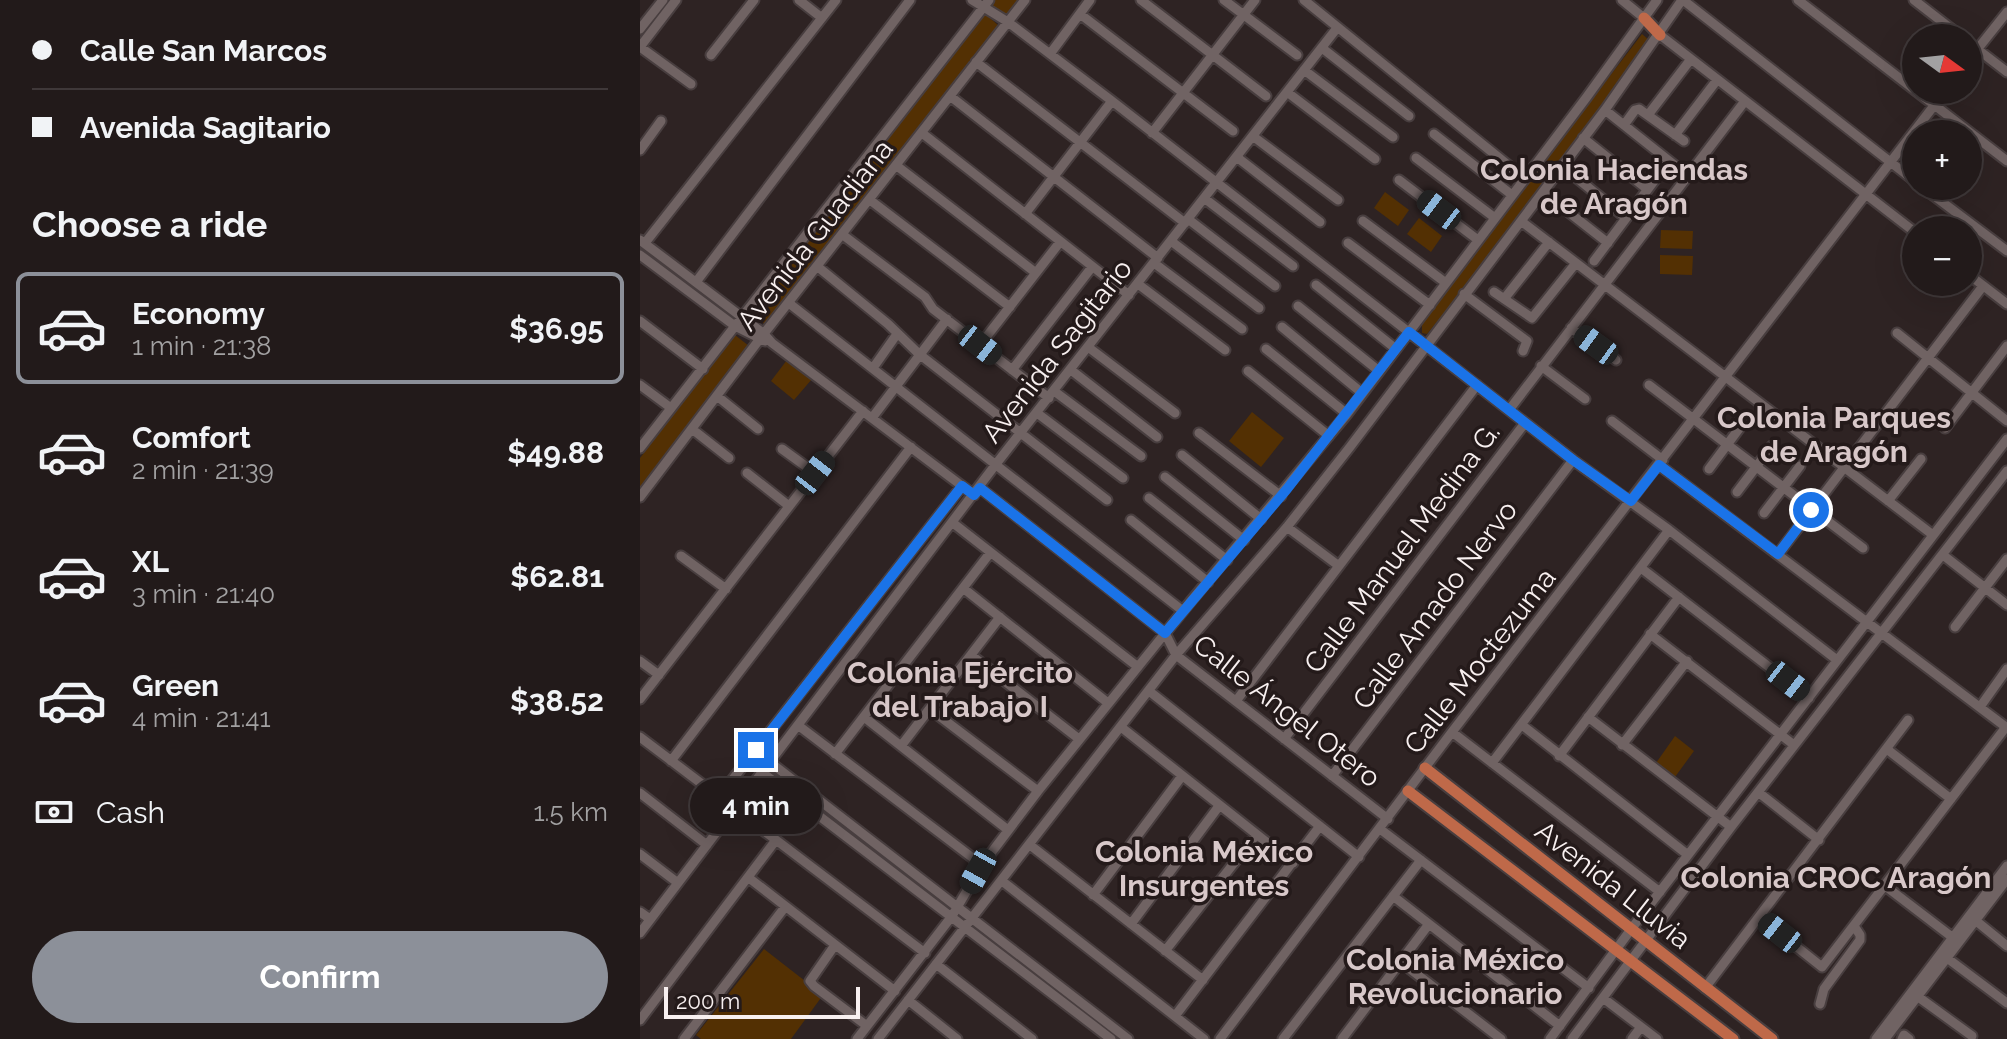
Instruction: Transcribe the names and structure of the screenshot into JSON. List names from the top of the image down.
{
  "streets": {
    "main road": ["Avenida Lluvia"],
    "street": [
      "Avenida Guadiana",
      "Avenida Sagitario",
      "Calle Manuel Medina G.",
      "Calle Amado Nervo",
      "Calle Moctezuma",
      "Calle Ángel Otero"
    ]
  },
  "crossings": [
    ["Calle Manuel Medina G.", "Calle Ángel Otero"],
    ["Calle Amado Nervo", "Calle Ángel Otero"],
    ["Calle Moctezuma", "Calle Ángel Otero"],
    ["Calle Moctezuma", "Avenida Lluvia"]
  ],
  "districts": [
    "Colonia Haciendas de Aragón",
    "Colonia Parques de Aragón",
    "Colonia Ejército del Trabajo I",
    "Colonia México Insurgentes",
    "Colonia CROC Aragón",
    "Colonia México Revolucionario"
  ],
  "scale_bar": "200 m",
  "north": "right",
  "page": {
    "banner": ["Calle San Marcos", "Avenida Sagitario"],
    "map_buttons": ["+", "−"],
    "heading": "Choose a ride",
    "list": [
      {
        "name": "Economy",
        "note": "1 min · 21:38",
        "value": "$36.95"
      },
      {
        "name": "Comfort",
        "note": "2 min · 21:39",
        "value": "$49.88"
      },
      {
        "name": "XL",
        "note": "3 min · 21:40",
        "value": "$62.81"
      },
      {
        "name": "Green",
        "note": "4 min · 21:41",
        "value": "$38.52"
      }
    ],
    "pay": ["Cash", "1.5 km"],
    "bubble": "4 min",
    "buttons": "Confirm",
    "scale": "200 m"
  }
}
